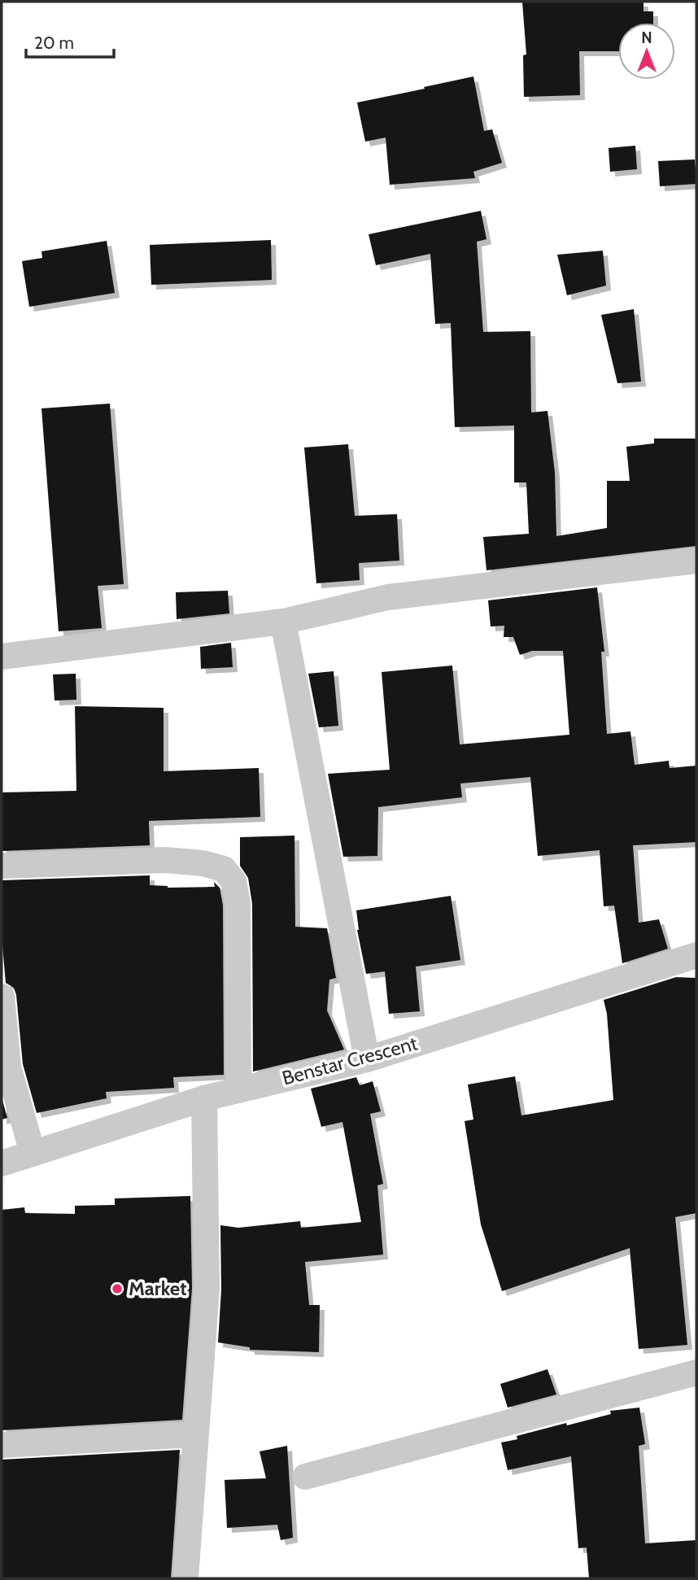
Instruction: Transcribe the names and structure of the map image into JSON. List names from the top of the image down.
{
  "streets": {
    "street": ["Benstar Crescent"]
  },
  "places": ["Market"],
  "scale_bar": "20 m",
  "north": "top"
}
